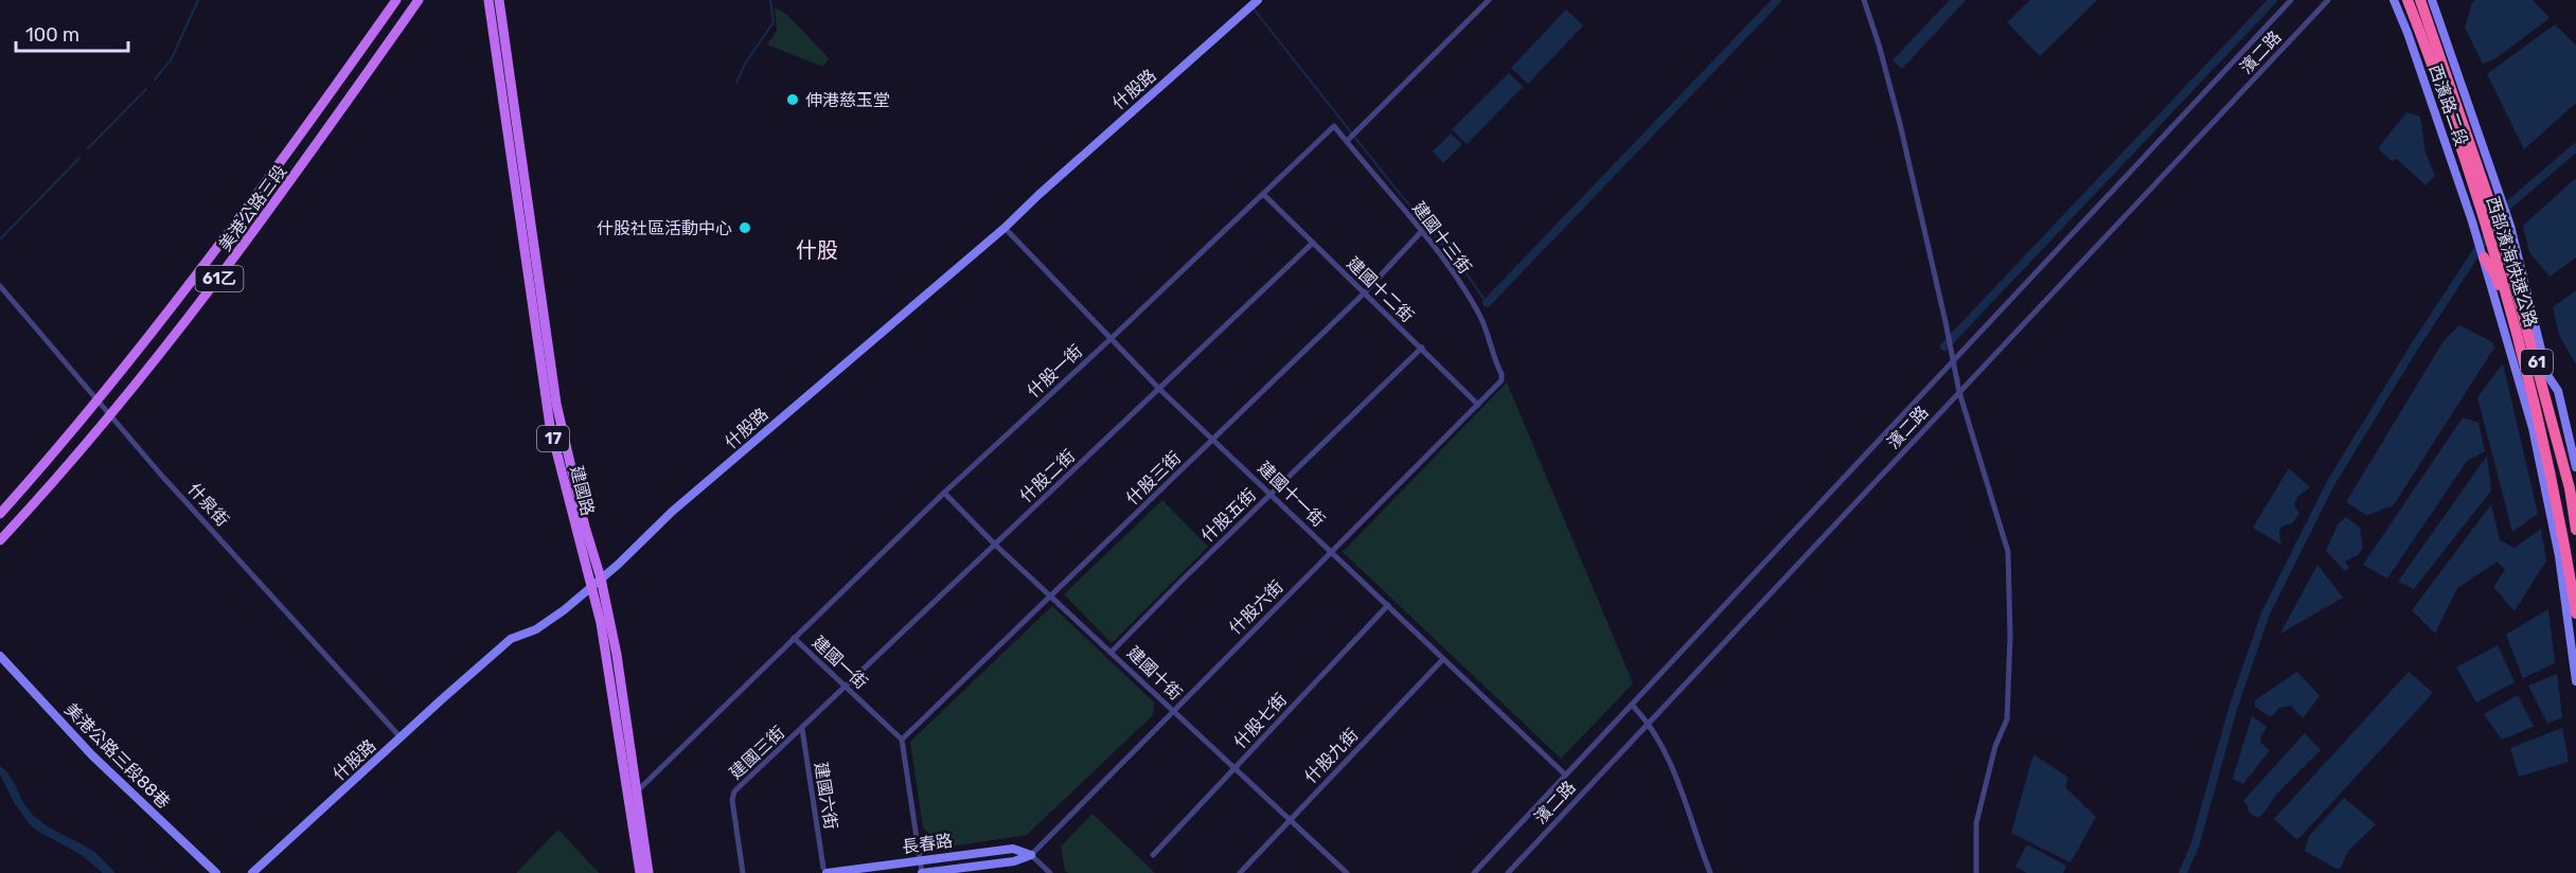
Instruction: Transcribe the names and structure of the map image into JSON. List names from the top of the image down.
{
  "streets": {
    "highway": ["西部濱海快速公路", "61"],
    "main road": [
      "美港公路三段",
      "61乙",
      "17",
      "建國路"
    ],
    "street": [
      "濱二路",
      "什股路",
      "西濱路二段",
      "建國十三街",
      "建國十二街",
      "什股一街",
      "什股二街",
      "什股三街",
      "建國十一街",
      "什泉街",
      "什股五街",
      "什股六街",
      "建國一街",
      "建國十街",
      "什股七街",
      "建國三街",
      "美港公路三段88巷",
      "什股九街",
      "建國六街",
      "長春路"
    ]
  },
  "crossings": [
    ["濱二路", "建國十一街"],
    ["什股路", "建國路"],
    ["什股路", "建國十一街"],
    ["什股路", "什泉街"],
    ["美港公路三段", "什泉街"],
    ["建國十三街", "什股一街"],
    ["建國十三街", "什股三街"],
    ["建國十三街", "什股六街"],
    ["建國十二街", "什股一街"],
    ["建國十二街", "什股二街"],
    ["建國十二街", "什股三街"],
    ["建國十二街", "什股五街"],
    ["建國十二街", "什股六街"],
    ["什股一街", "建國十一街"],
    ["什股一街", "建國一街"],
    ["什股一街", "建國十街"],
    ["什股二街", "建國十一街"],
    ["什股二街", "建國一街"],
    ["什股二街", "建國十街"],
    ["什股二街", "建國三街"],
    ["什股二街", "建國六街"],
    ["什股三街", "建國十一街"],
    ["什股三街", "建國一街"],
    ["什股三街", "建國十街"],
    ["建國路", "建國一街"],
    ["建國十一街", "什股五街"],
    ["建國十一街", "什股六街"],
    ["建國十一街", "什股七街"],
    ["建國十一街", "什股九街"],
    ["什股五街", "建國十街"],
    ["什股六街", "建國十街"],
    ["什股六街", "長春路"],
    ["建國十街", "什股七街"],
    ["建國十街", "什股九街"],
    ["建國三街", "建國六街"],
    ["建國六街", "長春路"]
  ],
  "districts": ["什股"],
  "places": ["伸港慈玉堂", "什股社區活動中心"],
  "scale_bar": "100 m"
}
